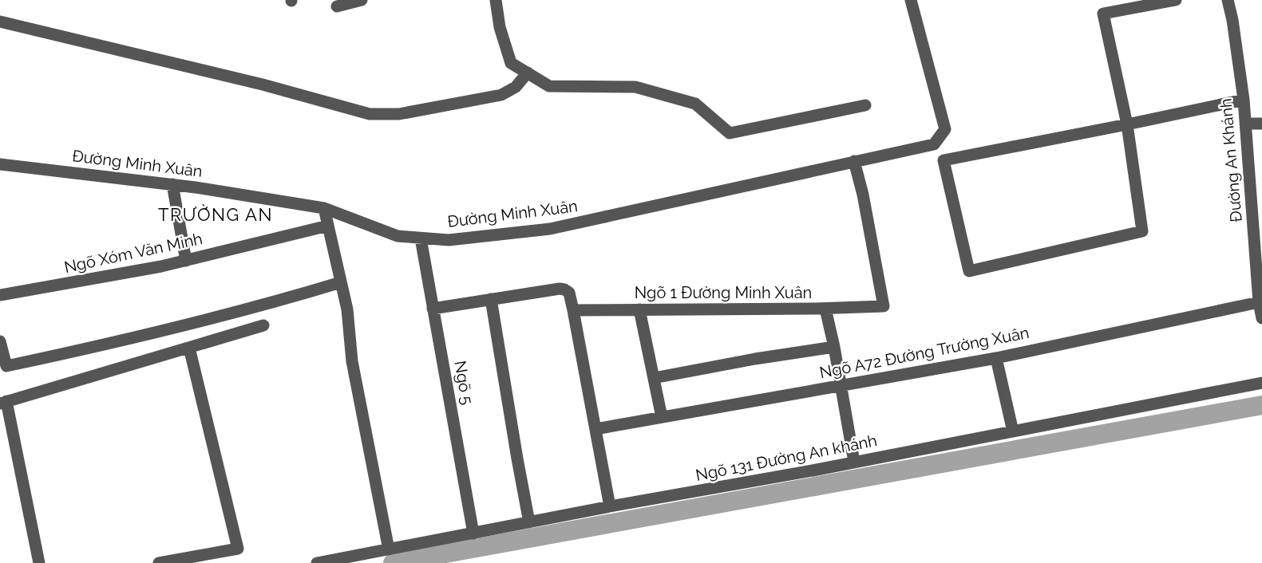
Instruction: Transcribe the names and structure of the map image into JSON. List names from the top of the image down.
{
  "streets": {
    "street": [
      "Đường An Khánh",
      "Đường Minh Xuân",
      "Ngõ Xóm Văn Minh",
      "Ngõ 1 Đường Minh Xuân",
      "Ngõ A72 Đường Trường Xuân",
      "Ngõ 5",
      "Ngõ 131 Đường An khánh"
    ]
  },
  "crossings": [
    ["Đường An Khánh", "Ngõ A72 Đường Trường Xuân"],
    ["Đường Minh Xuân", "Ngõ 1 Đường Minh Xuân"],
    ["Đường Minh Xuân", "Ngõ 5"],
    ["Ngõ 5", "Ngõ 131 Đường An khánh"]
  ],
  "districts": ["TRƯỜNG AN"]
}
